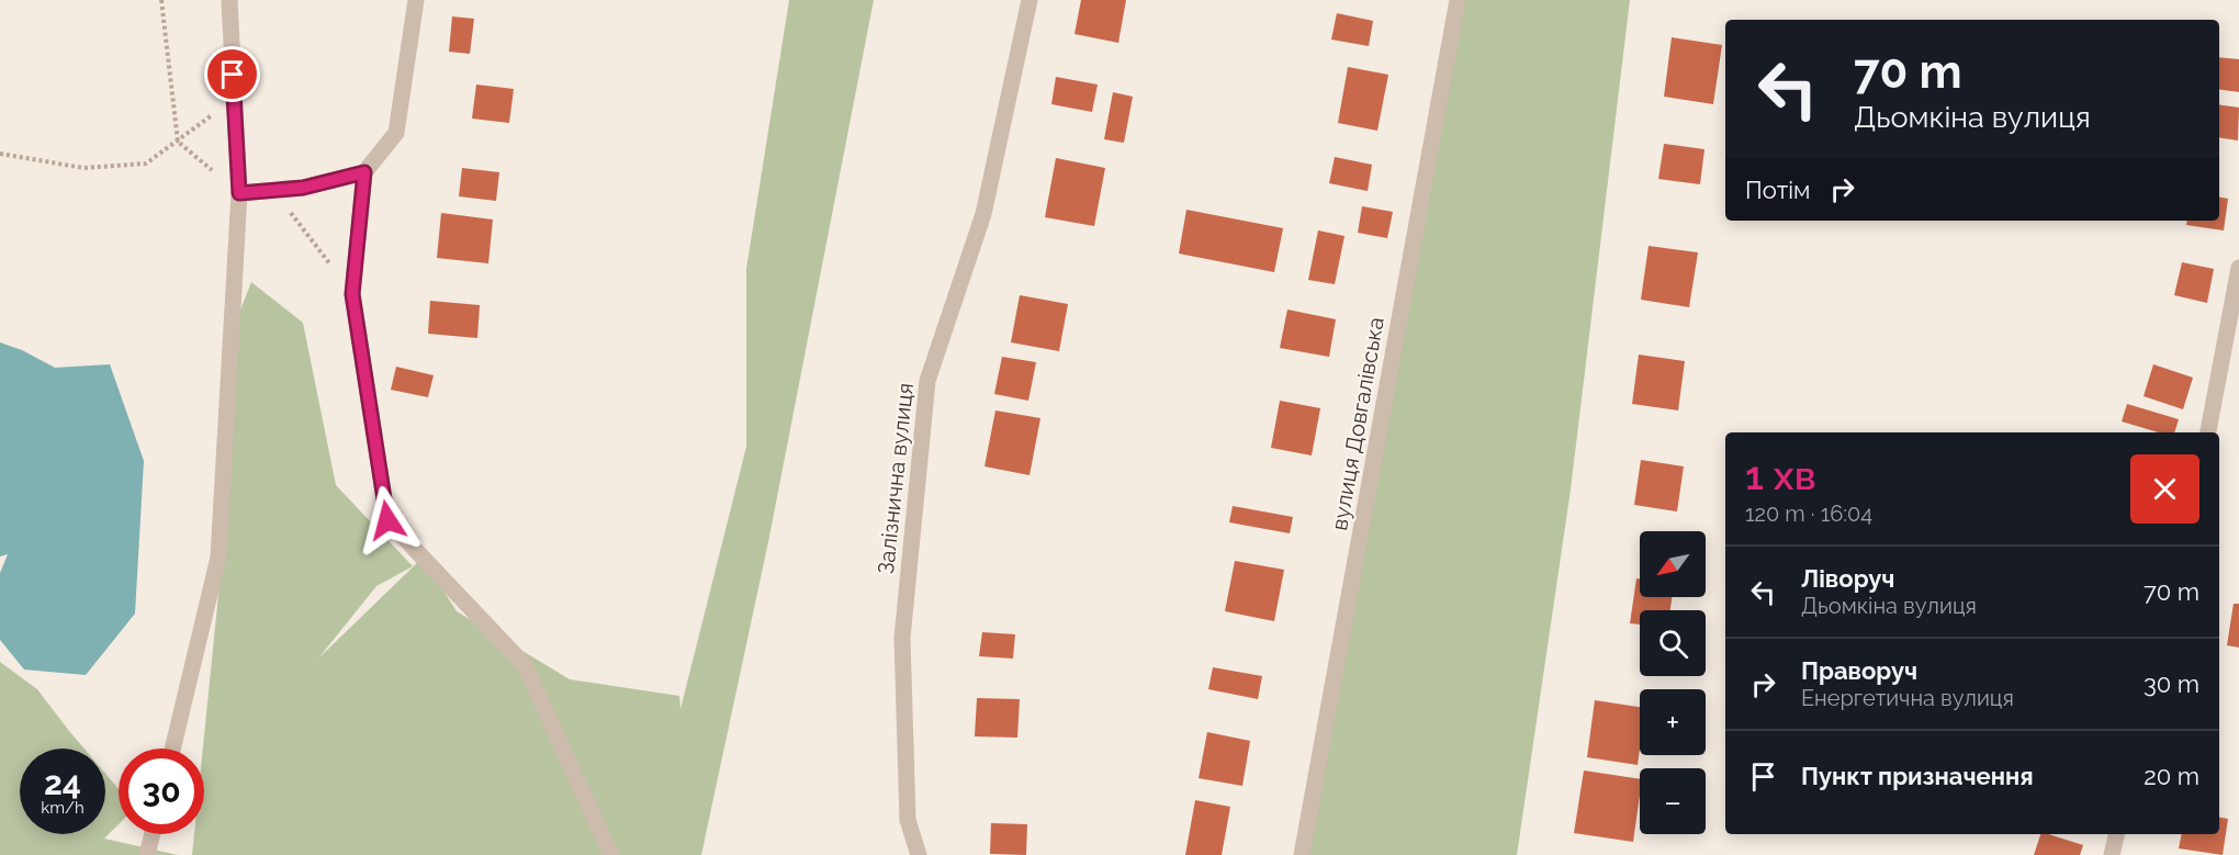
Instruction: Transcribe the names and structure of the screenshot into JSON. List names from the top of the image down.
{
  "streets": {
    "street": ["вулиця Довгалівська", "Залізнична вулиця"]
  },
  "north": "bottom left",
  "page": {
    "turn": ["70 m", "Дьомкіна вулиця"],
    "then": "Потім",
    "heading": ["1 хв", "120 m · 16:04"],
    "map_buttons": ["+", "−"],
    "list": [
      {
        "name": "Ліворуч",
        "note": "Дьомкіна вулиця",
        "value": "70 m"
      },
      {
        "name": "Праворуч",
        "note": "Енергетична вулиця",
        "value": "30 m"
      },
      {
        "name": "Пункт призначення",
        "value": "20 m"
      }
    ],
    "speed": "24 km/h",
    "limit": "30"
  }
}
